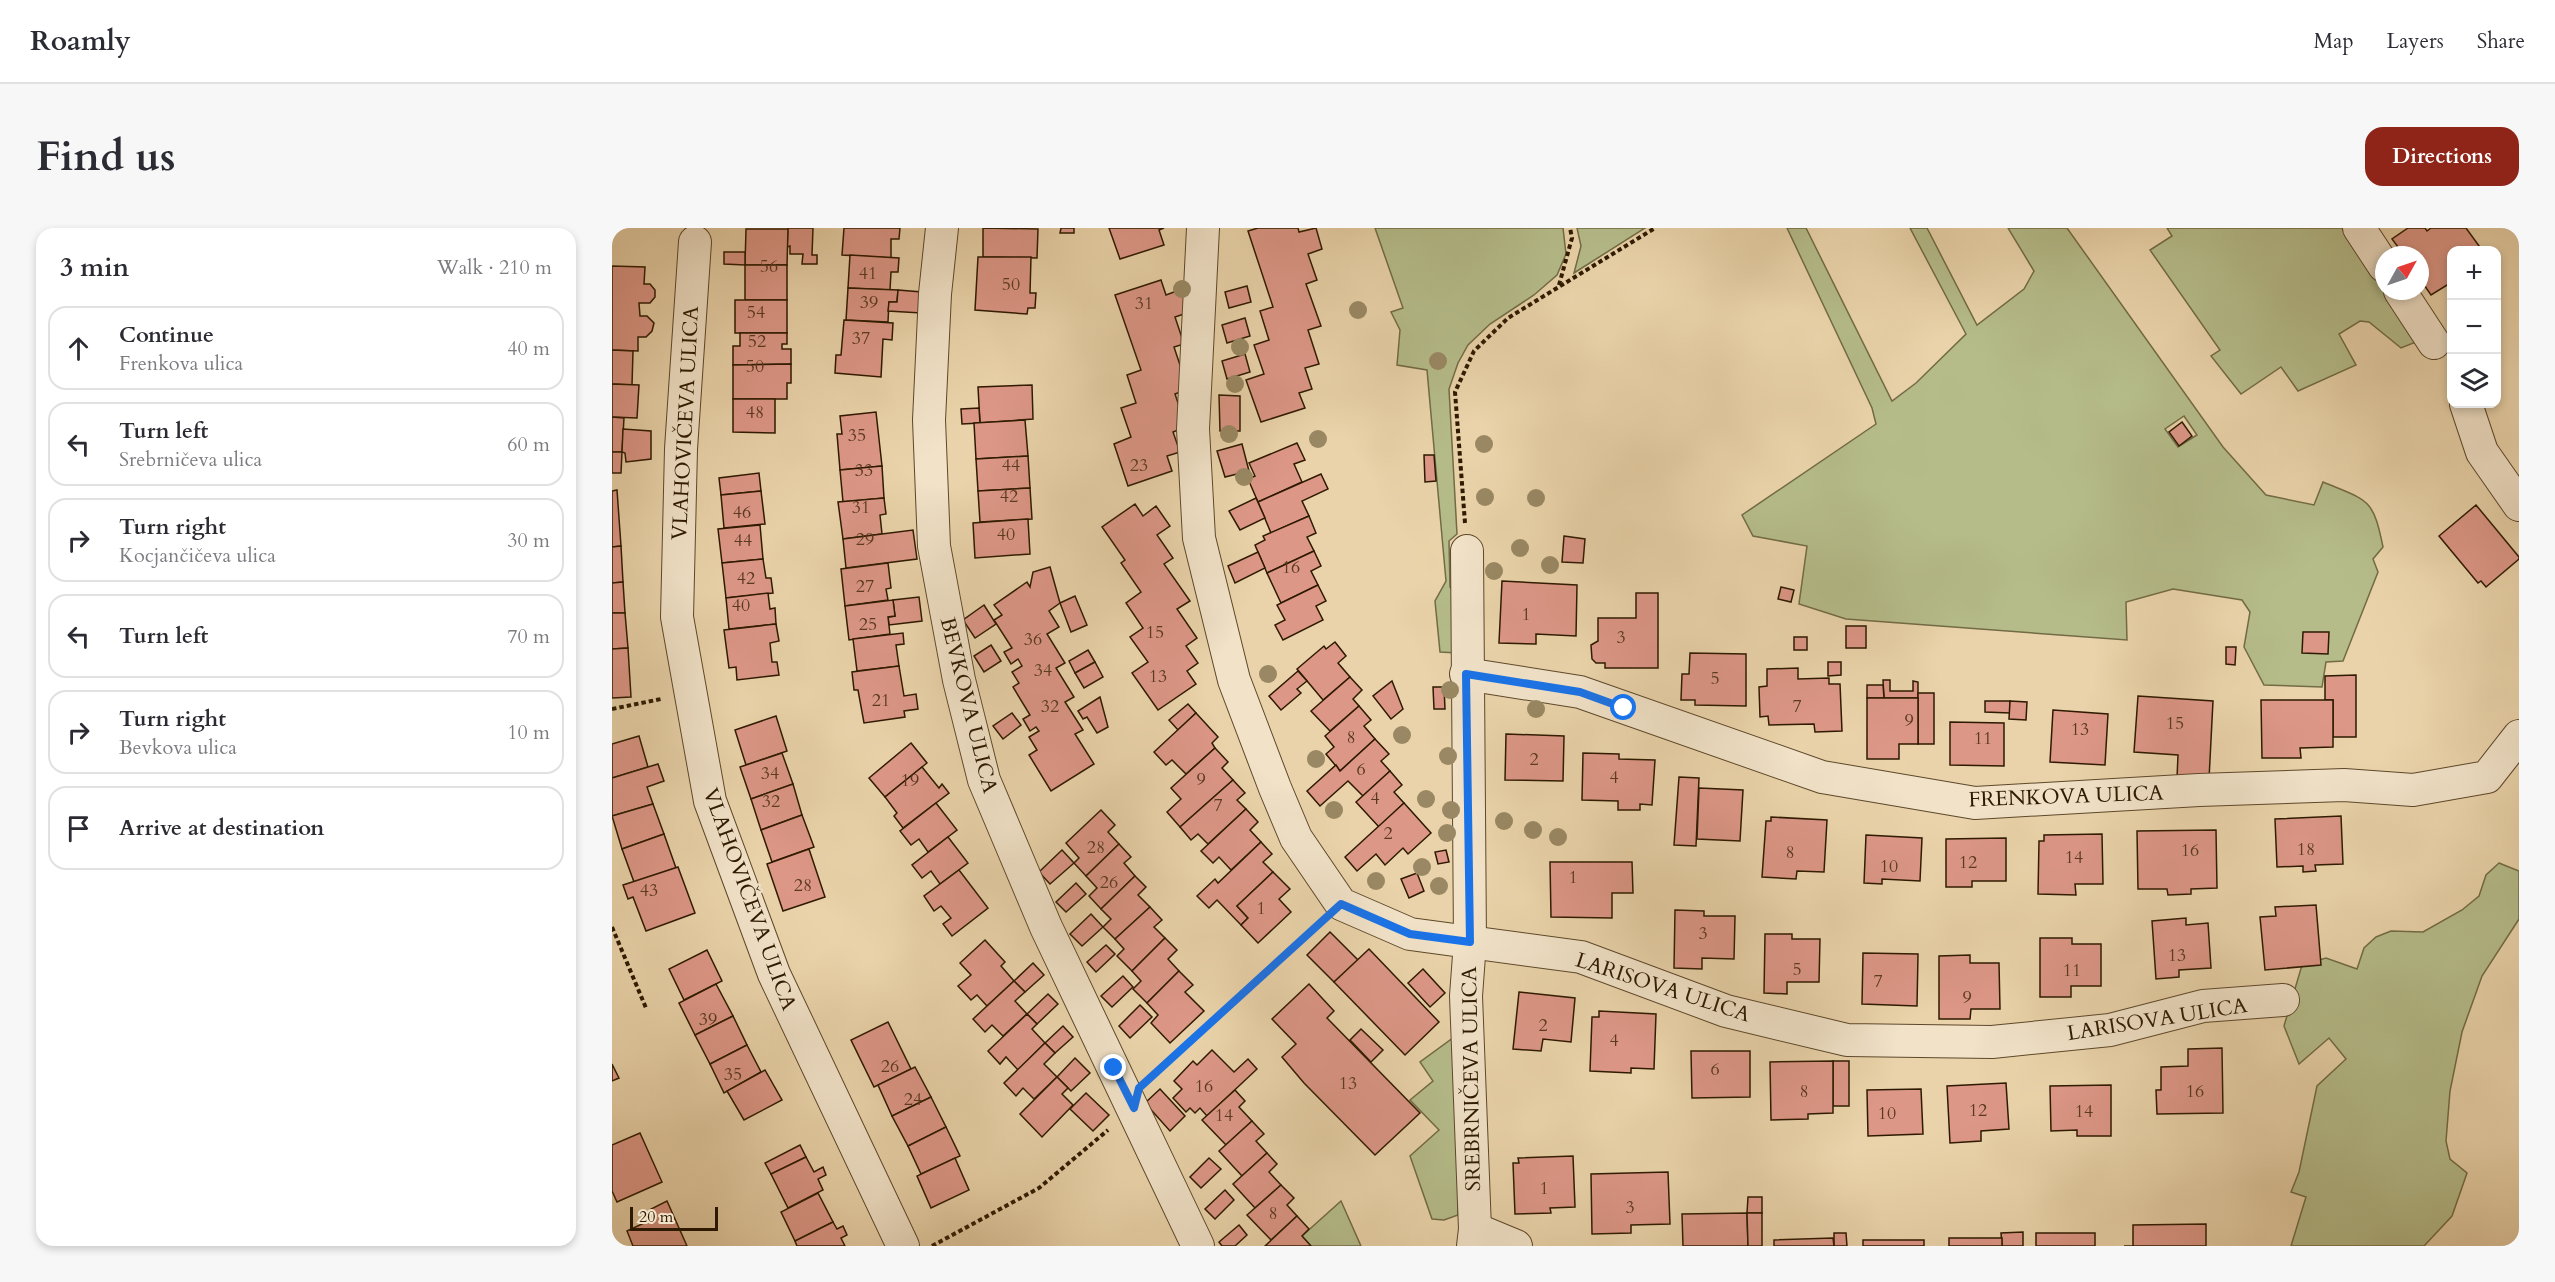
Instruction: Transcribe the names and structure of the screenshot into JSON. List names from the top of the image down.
{
  "streets": {
    "street": [
      "VLAHOVIČEVA ULICA",
      "BEVKOVA ULICA",
      "FRENKOVA ULICA",
      "LARISOVA ULICA",
      "SREBRNIČEVA ULICA"
    ]
  },
  "crossings": [
    ["FRENKOVA ULICA", "SREBRNIČEVA ULICA"],
    ["LARISOVA ULICA", "SREBRNIČEVA ULICA"]
  ],
  "house_numbers": [
    "56",
    "41",
    "50",
    "39",
    "31",
    "54",
    "37",
    "52",
    "50",
    "48",
    "35",
    "44",
    "23",
    "33",
    "42",
    "31",
    "46",
    "40",
    "29",
    "44",
    "16",
    "42",
    "27",
    "40",
    "1",
    "25",
    "15",
    "3",
    "36",
    "34",
    "13",
    "5",
    "21",
    "32",
    "7",
    "9",
    "15",
    "13",
    "8",
    "11",
    "2",
    "6",
    "34",
    "4",
    "9",
    "19",
    "4",
    "32",
    "7",
    "2",
    "28",
    "18",
    "16",
    "8",
    "14",
    "12",
    "10",
    "1",
    "26",
    "28",
    "43",
    "1",
    "3",
    "13",
    "5",
    "11",
    "7",
    "9",
    "39",
    "2",
    "4",
    "26",
    "6",
    "35",
    "13",
    "16",
    "8",
    "16",
    "24",
    "12",
    "14",
    "10",
    "14",
    "1",
    "3",
    "8"
  ],
  "scale_bar": "20 m",
  "north": "top right",
  "page": {
    "header": "Roamly",
    "nav": ["Map", "Layers", "Share"],
    "buttons": "Directions",
    "title": "Find us",
    "heading": ["3 min", "Walk · 210 m"],
    "map_buttons": ["+", "−"],
    "list": [
      ["Continue", "Frenkova ulica", "40 m"],
      ["Turn left", "Srebrničeva ulica", "60 m"],
      ["Turn right", "Kocjančičeva ulica", "30 m"],
      ["Turn left", "70 m"],
      ["Turn right", "Bevkova ulica", "10 m"],
      "Arrive at destination"
    ],
    "scale": "20 m"
  }
}
